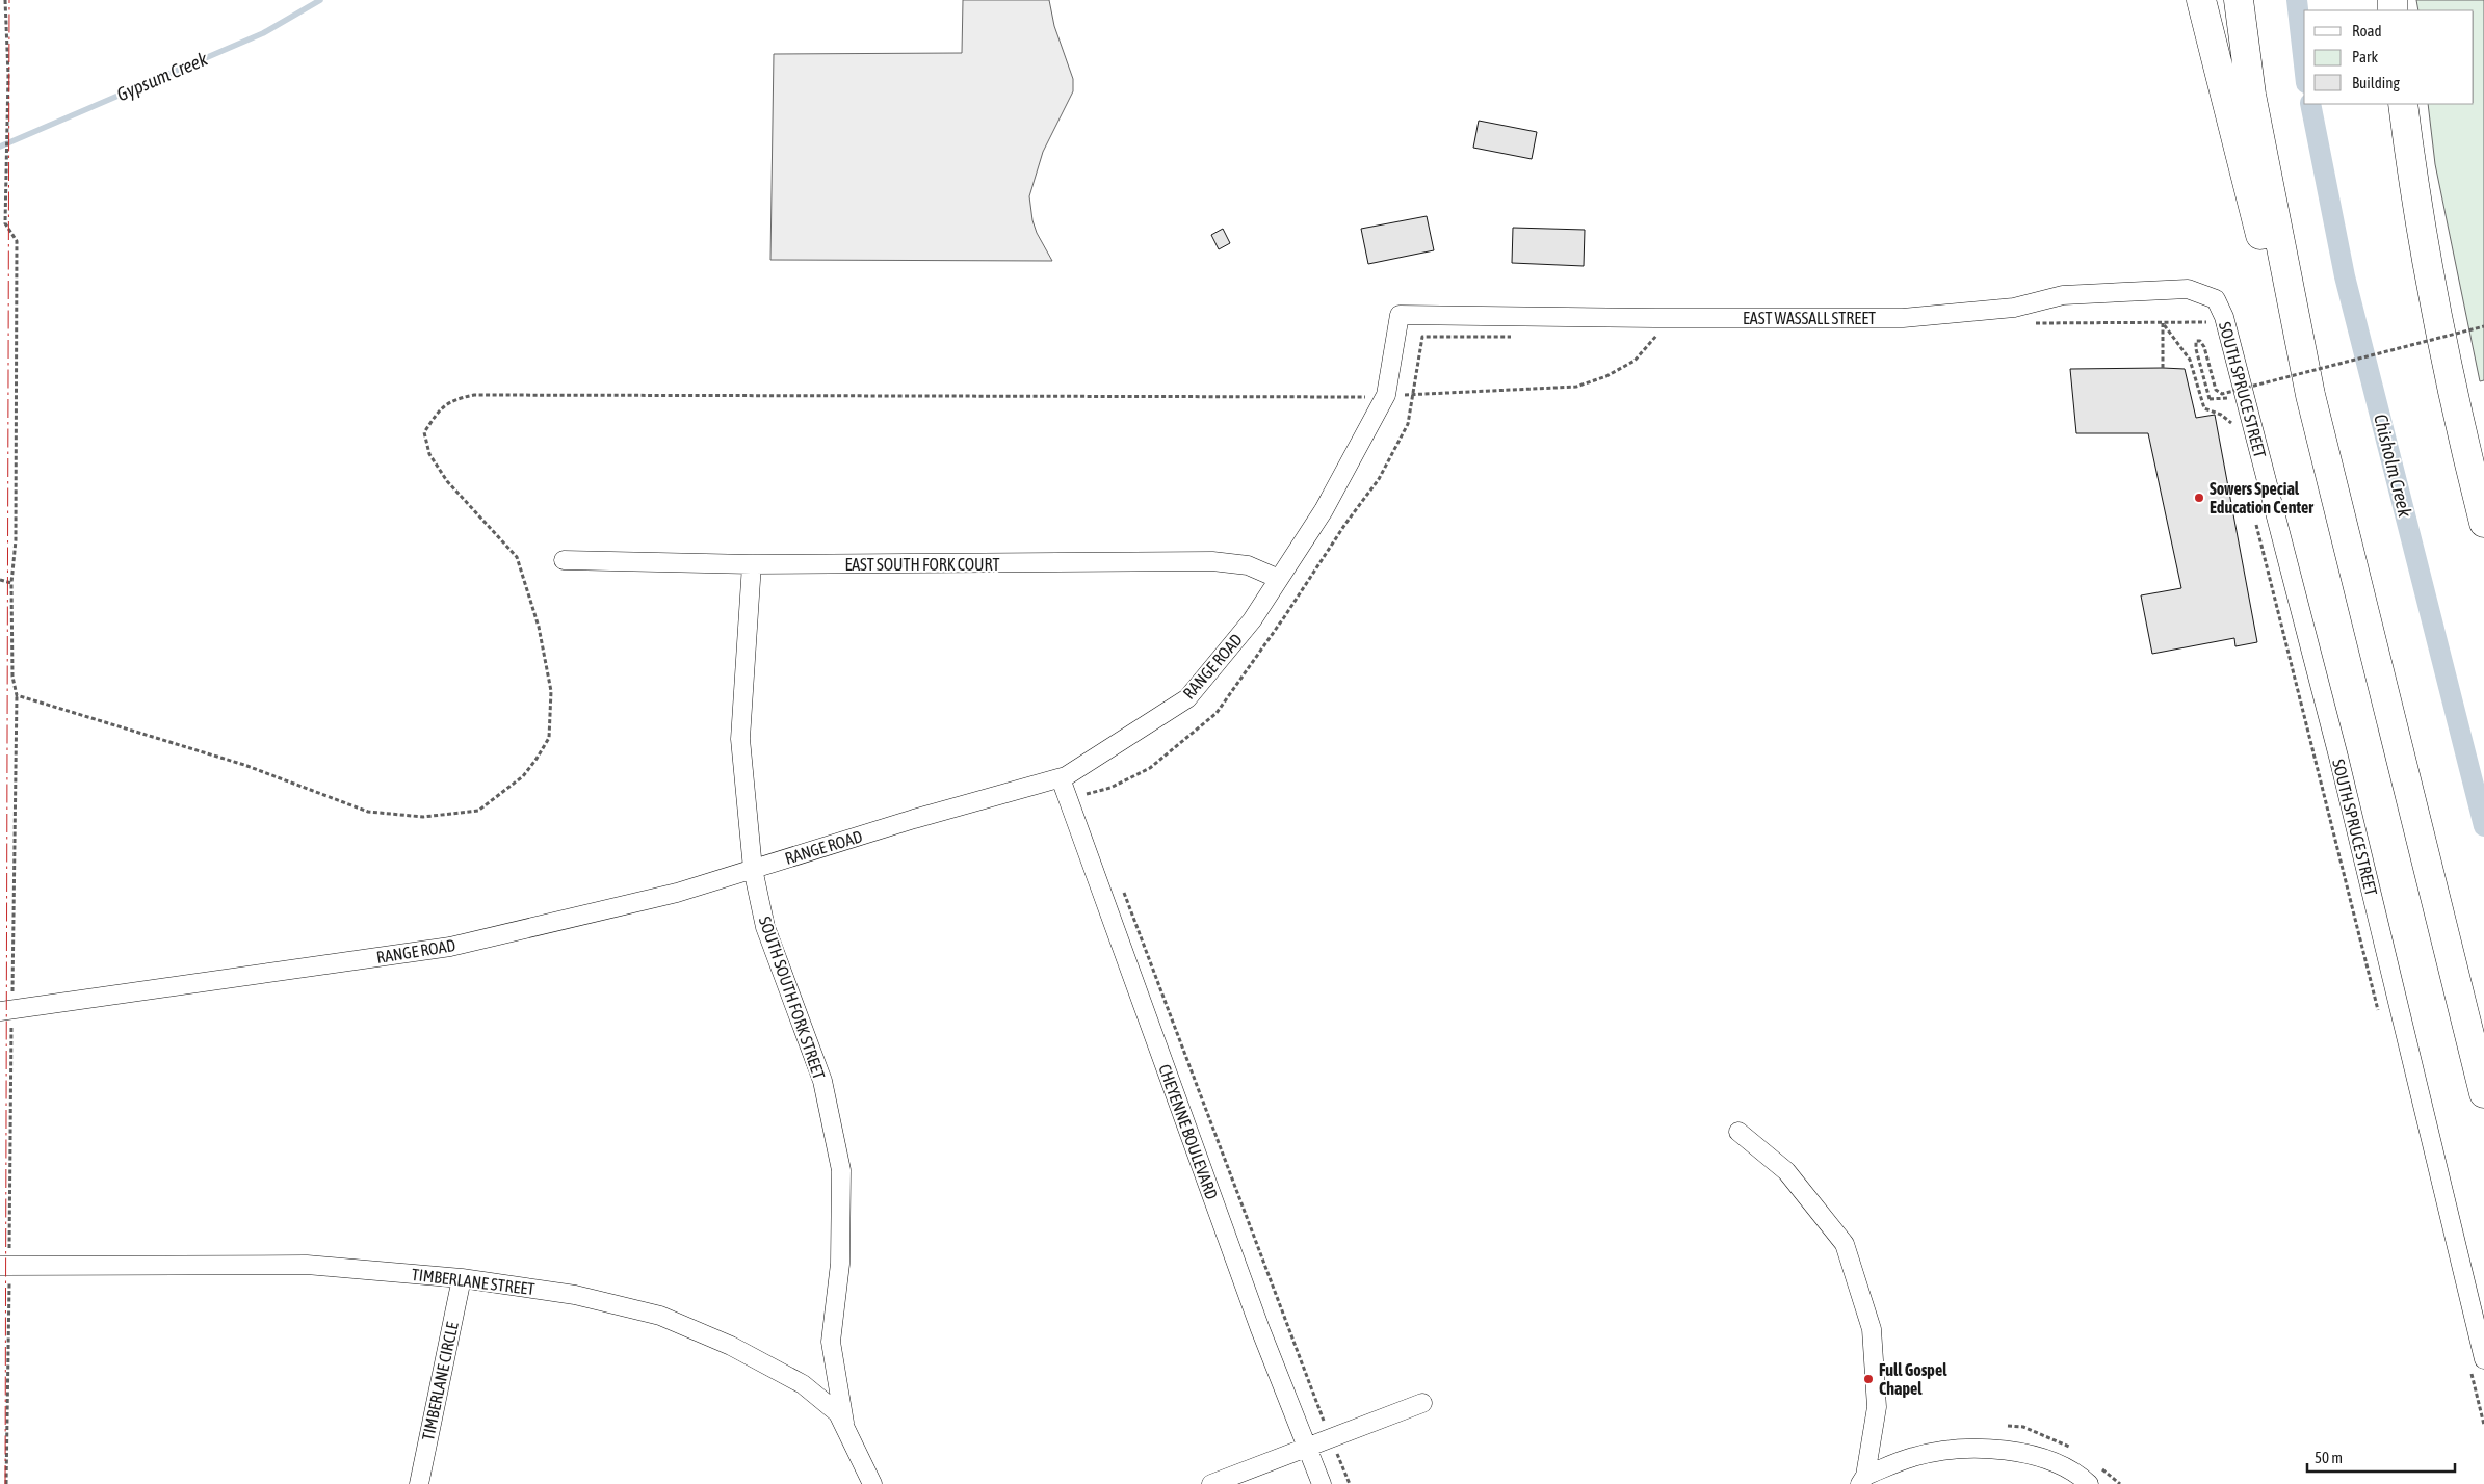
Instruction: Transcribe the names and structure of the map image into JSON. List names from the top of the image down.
{
  "streets": {
    "street": [
      "EAST WASSALL STREET",
      "SOUTH SPRUCE STREET",
      "EAST SOUTH FORK COURT",
      "RANGE ROAD",
      "SOUTH SOUTH FORK STREET",
      "CHEYENNE BOULEVARD",
      "TIMBERLANE STREET",
      "TIMBERLANE CIRCLE"
    ]
  },
  "crossings": [
    ["EAST WASSALL STREET", "SOUTH SPRUCE STREET"],
    ["EAST WASSALL STREET", "RANGE ROAD"],
    ["EAST SOUTH FORK COURT", "RANGE ROAD"],
    ["EAST SOUTH FORK COURT", "SOUTH SOUTH FORK STREET"],
    ["RANGE ROAD", "SOUTH SOUTH FORK STREET"],
    ["RANGE ROAD", "CHEYENNE BOULEVARD"],
    ["SOUTH SOUTH FORK STREET", "TIMBERLANE STREET"],
    ["TIMBERLANE STREET", "TIMBERLANE CIRCLE"]
  ],
  "water": ["Gypsum Creek", "Chisholm Creek"],
  "places": ["Sowers Special Education Center", "Full Gospel Chapel"],
  "legend": ["Road", "Park", "Building"],
  "scale_bar": "50 m"
}
